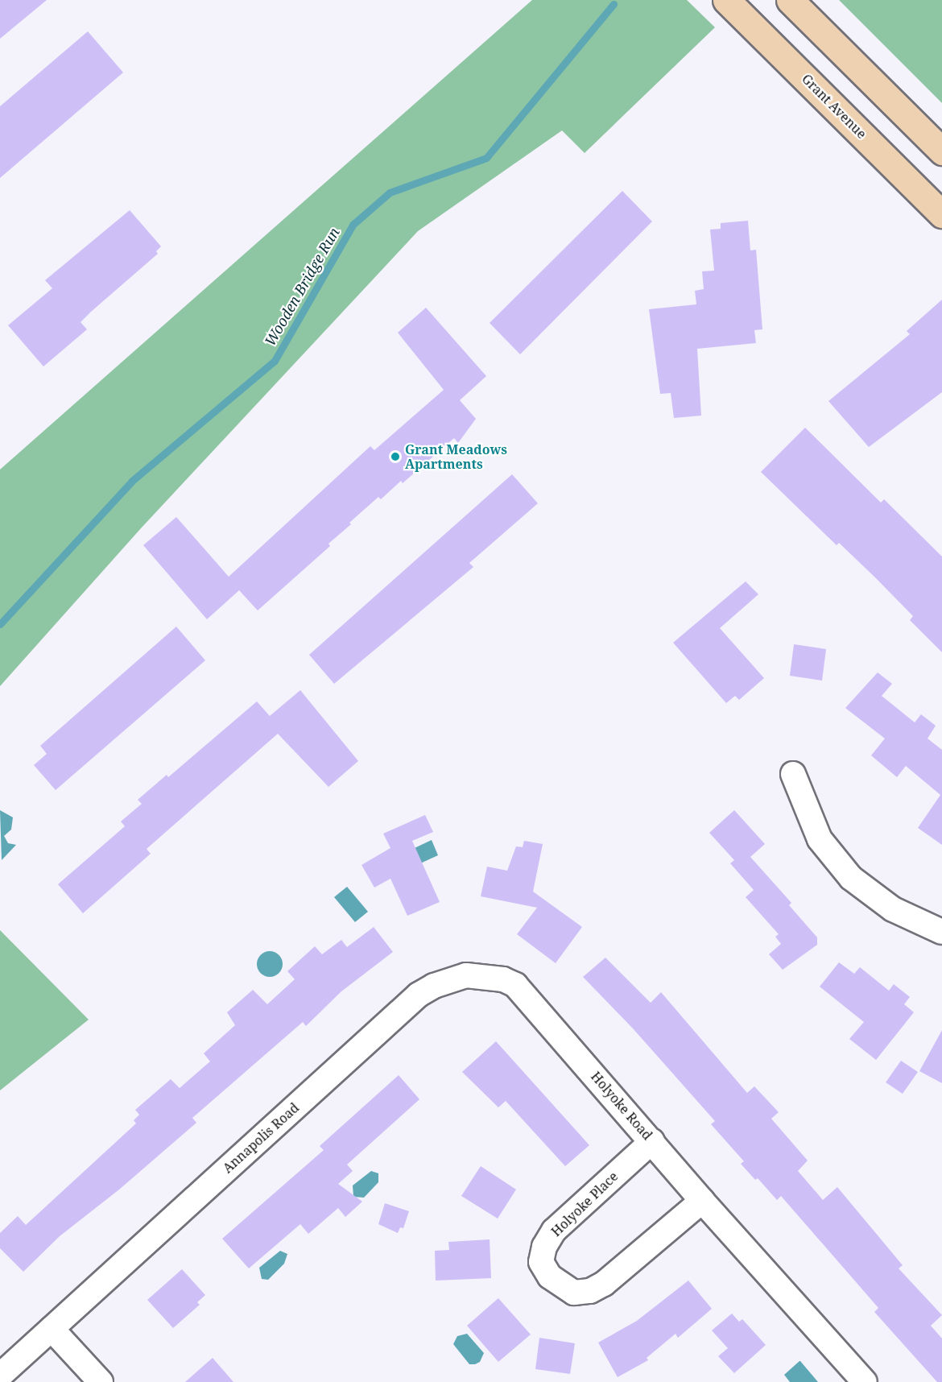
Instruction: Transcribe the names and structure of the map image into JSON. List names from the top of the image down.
{
  "streets": {
    "main road": ["Grant Avenue"],
    "street": ["Holyoke Road", "Annapolis Road", "Holyoke Place"]
  },
  "crossings": [
    ["Holyoke Road", "Annapolis Road"],
    ["Holyoke Road", "Holyoke Place"]
  ],
  "water": ["Wooden Bridge Run"],
  "places": ["Grant Meadows Apartments"]
}
